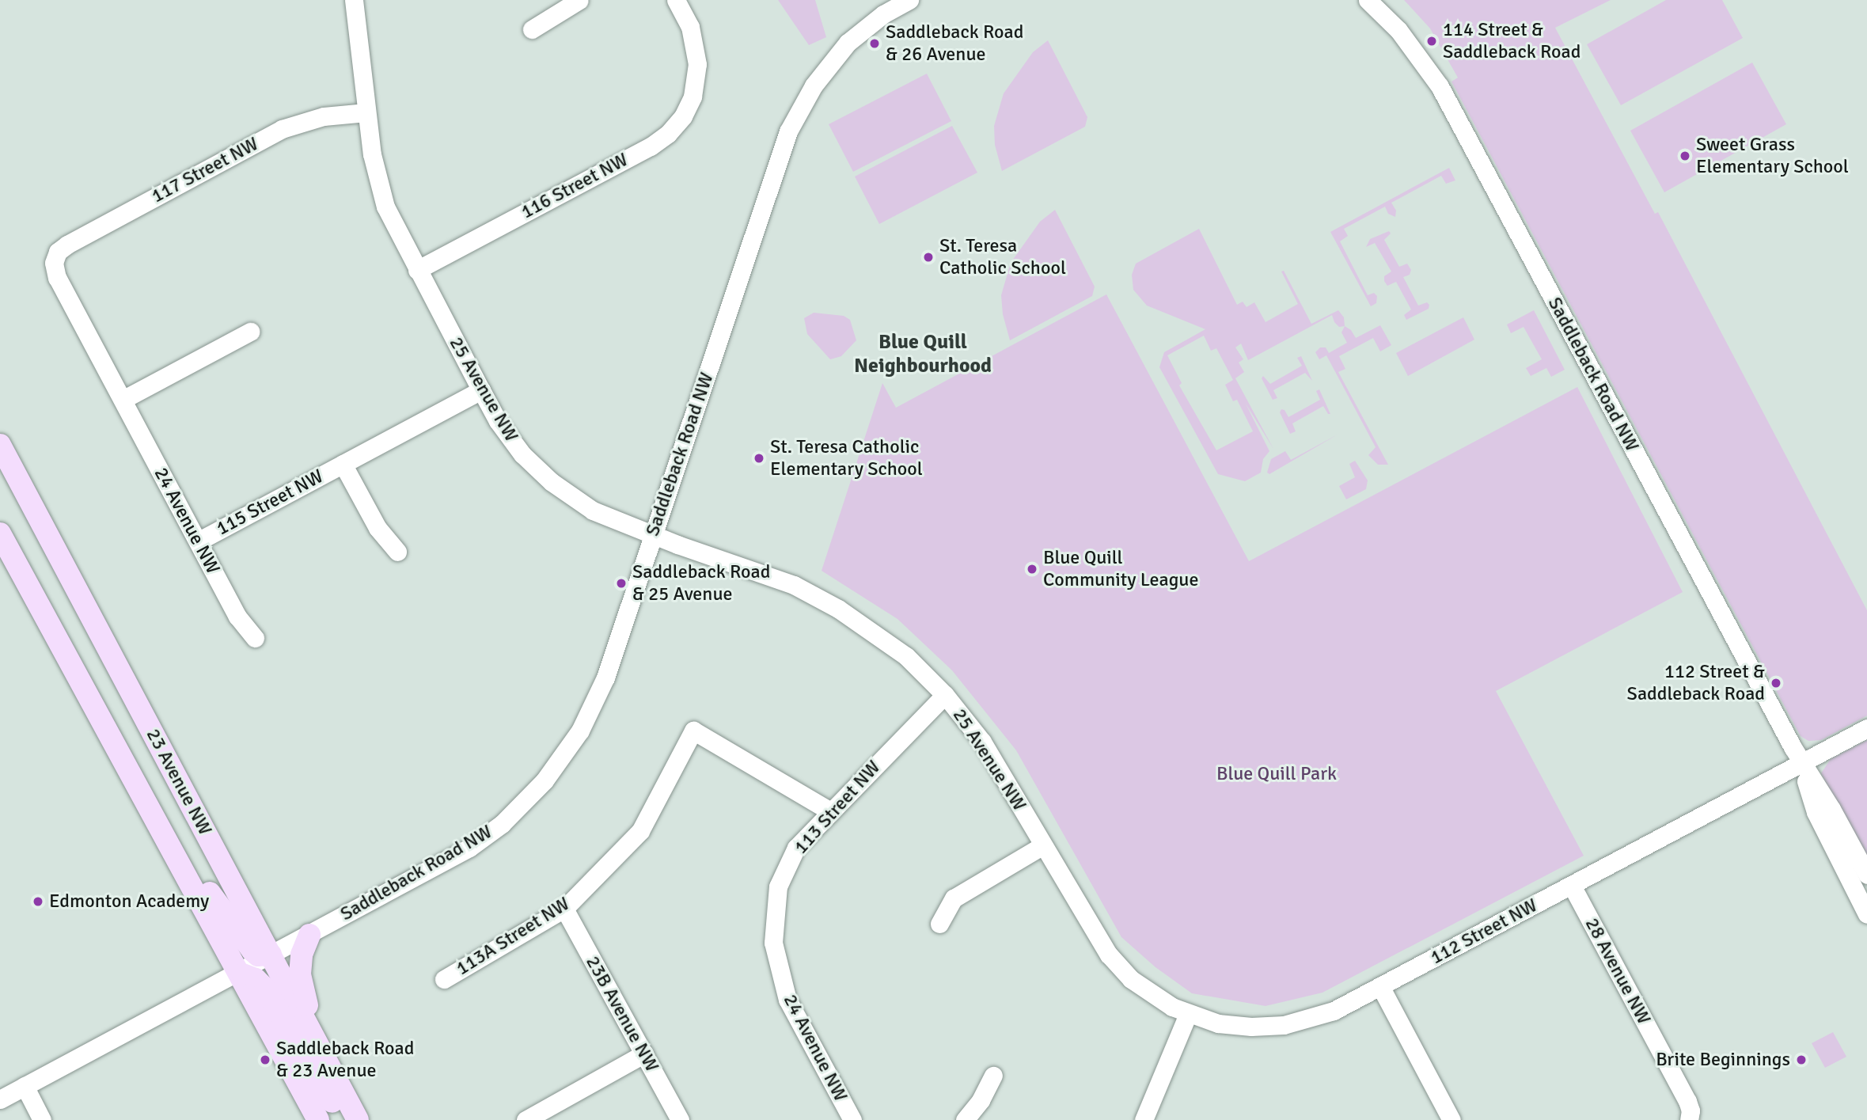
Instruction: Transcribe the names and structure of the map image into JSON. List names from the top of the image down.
{
  "streets": {
    "main road": ["23 Avenue NW"],
    "street": [
      "117 Street NW",
      "116 Street NW",
      "Saddleback Road NW",
      "25 Avenue NW",
      "115 Street NW",
      "24 Avenue NW",
      "113 Street NW",
      "112 Street NW",
      "113A Street NW",
      "28 Avenue NW",
      "23B Avenue NW"
    ]
  },
  "crossings": [
    ["117 Street NW", "25 Avenue NW"],
    ["117 Street NW", "24 Avenue NW"],
    ["116 Street NW", "25 Avenue NW"],
    ["Saddleback Road NW", "25 Avenue NW"],
    ["Saddleback Road NW", "23 Avenue NW"],
    ["Saddleback Road NW", "112 Street NW"],
    ["25 Avenue NW", "115 Street NW"],
    ["25 Avenue NW", "113 Street NW"],
    ["25 Avenue NW", "112 Street NW"],
    ["115 Street NW", "24 Avenue NW"],
    ["24 Avenue NW", "113 Street NW"],
    ["113 Street NW", "113A Street NW"],
    ["112 Street NW", "28 Avenue NW"],
    ["113A Street NW", "23B Avenue NW"]
  ],
  "districts": ["Blue Quill Neighbourhood"],
  "parks": ["Blue Quill Park"],
  "places": [
    "114 Street & Saddleback Road",
    "Saddleback Road & 26 Avenue",
    "Sweet Grass Elementary School",
    "St. Teresa Catholic School",
    "St. Teresa Catholic Elementary School",
    "Blue Quill Community League",
    "Saddleback Road & 25 Avenue",
    "112 Street & Saddleback Road",
    "Edmonton Academy",
    "Saddleback Road & 23 Avenue",
    "Brite Beginnings"
  ]
}
